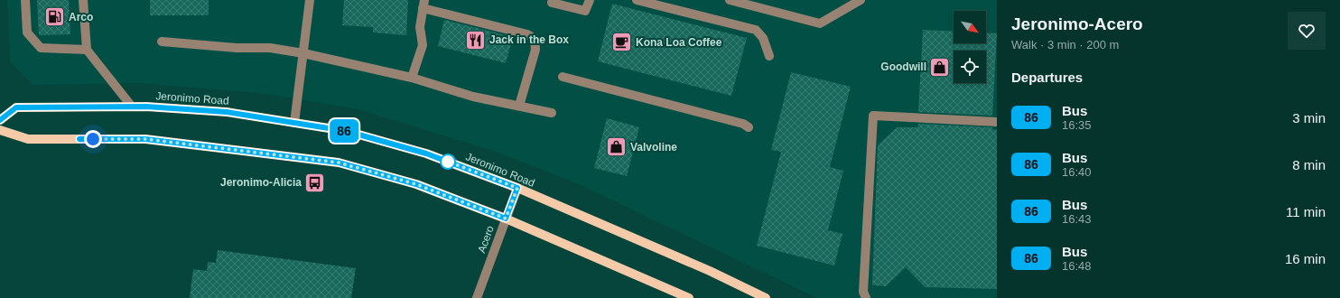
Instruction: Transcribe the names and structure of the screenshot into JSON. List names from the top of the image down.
{
  "streets": {
    "main road": ["Jeronimo Road"],
    "street": ["Acero"]
  },
  "crossings": [
    ["Jeronimo Road", "Acero"]
  ],
  "places": {
    "fuel station": ["Arco"],
    "restaurant": ["Jack in the Box"],
    "cafe": ["Kona Loa Coffee"],
    "shop": ["Goodwill", "Valvoline"],
    "bus stop": ["Jeronimo-Alicia"]
  },
  "lines": ["bus line 86"],
  "north": "bottom right",
  "page": {
    "on_map": "86",
    "heading": [
      ["Jeronimo-Acero", "Walk · 3 min · 200 m"],
      "Departures"
    ],
    "list": [
      {
        "mark": "86",
        "name": "Bus",
        "note": "16:35",
        "value": "3 min"
      },
      {
        "mark": "86",
        "name": "Bus",
        "note": "16:40",
        "value": "8 min"
      },
      {
        "mark": "86",
        "name": "Bus",
        "note": "16:43",
        "value": "11 min"
      },
      {
        "mark": "86",
        "name": "Bus",
        "note": "16:48",
        "value": "16 min"
      }
    ]
  }
}
